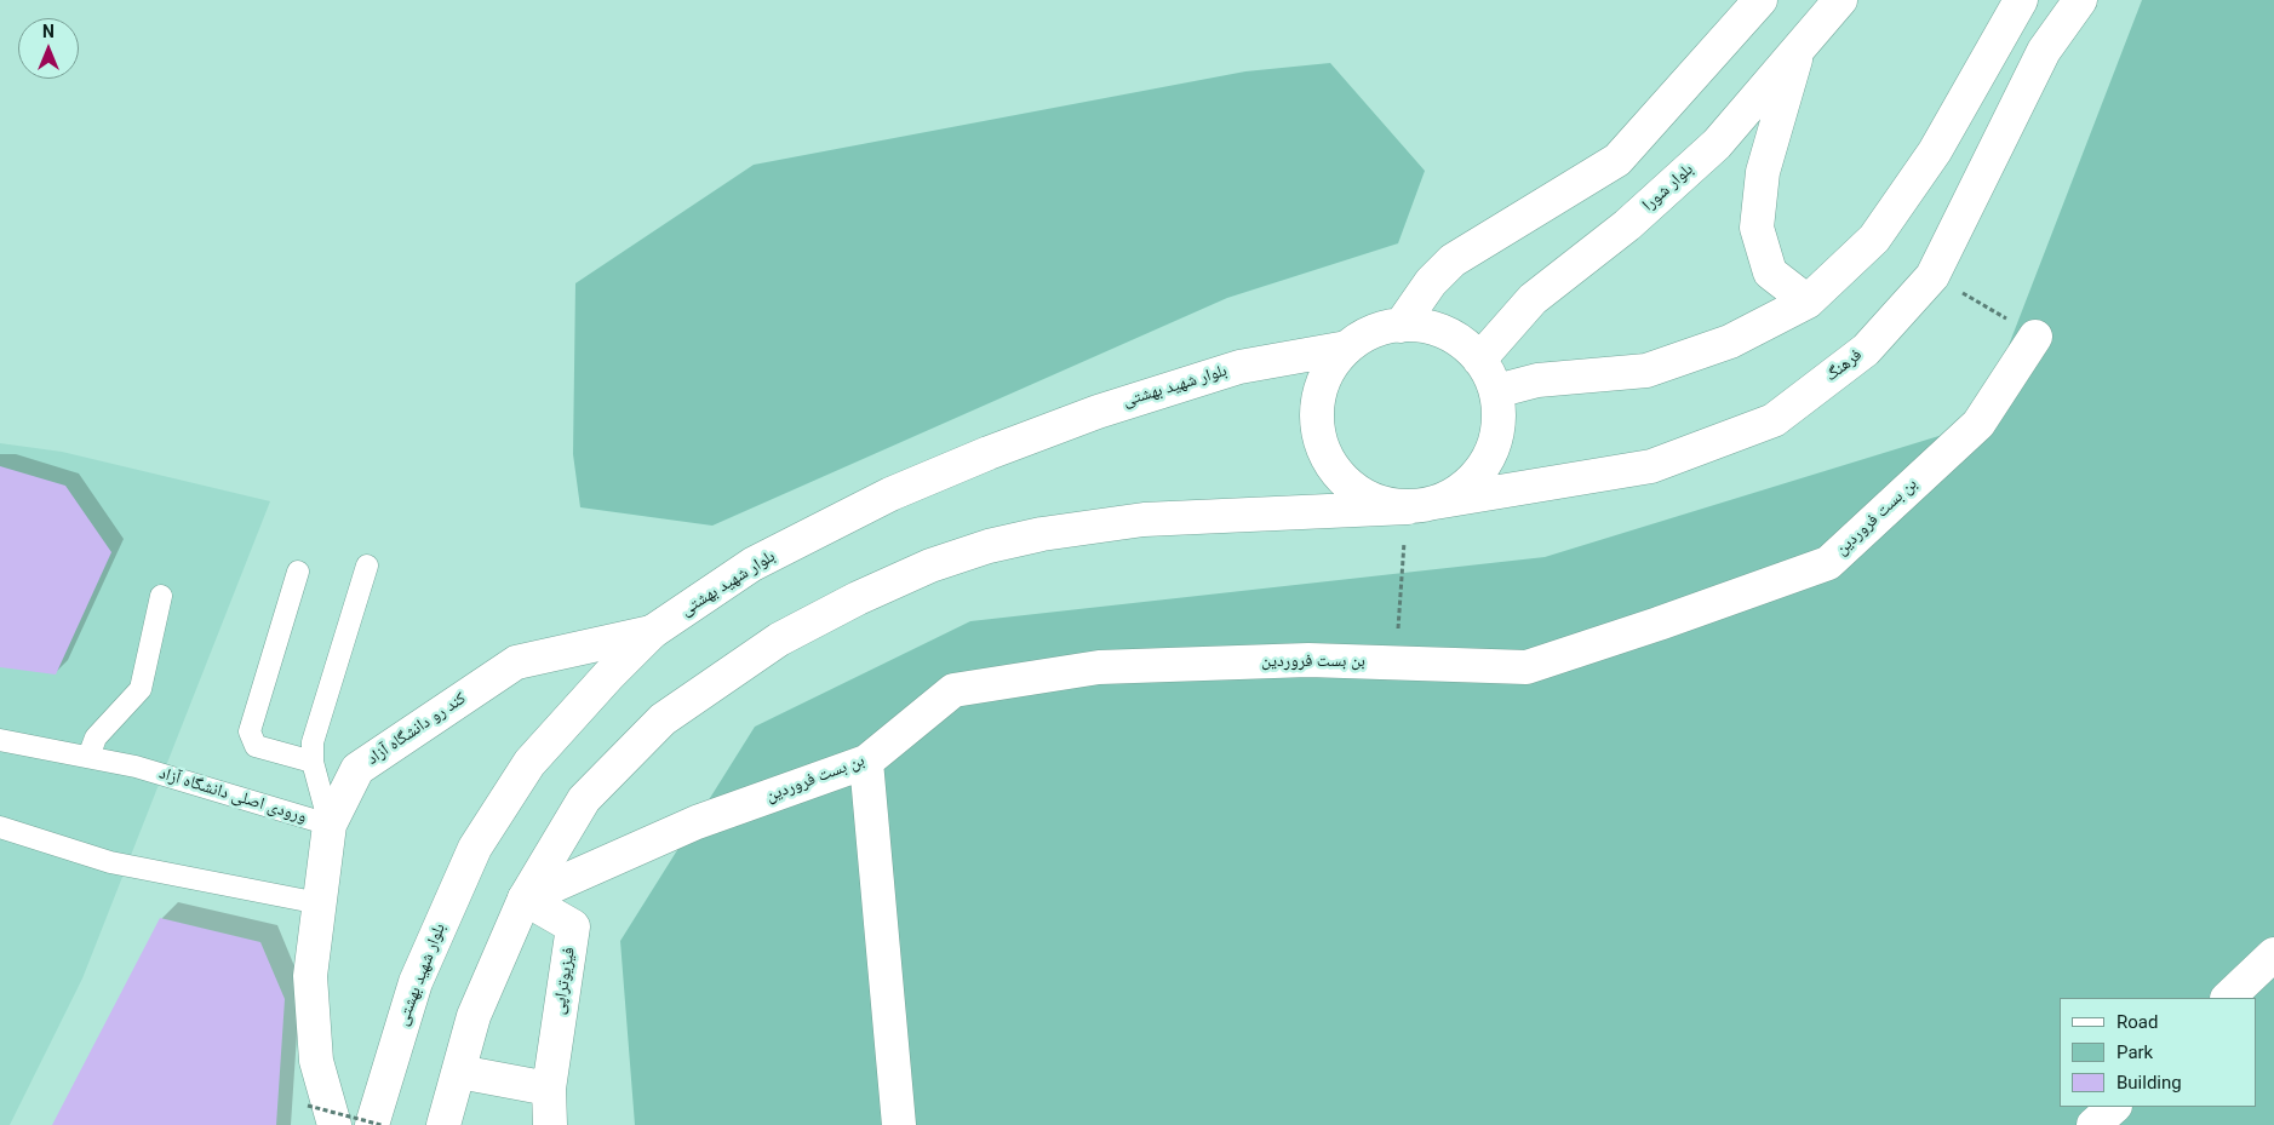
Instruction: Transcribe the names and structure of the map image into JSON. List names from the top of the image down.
{
  "streets": {
    "main road": [
      "بلوار شورا",
      "فرهنگ",
      "بلوار شهید بهشتی",
      "بن بست فروردین",
      "کند رو دانشگاه آزاد",
      "فیزیوتراپی"
    ],
    "lane": ["ورودی اصلی دانشگاه آزاد"]
  },
  "crossings": [
    ["بلوار شورا", "فرهنگ"],
    ["بلوار شورا", "بلوار شهید بهشتی"],
    ["فرهنگ", "بلوار شهید بهشتی"],
    ["بلوار شهید بهشتی", "کند رو دانشگاه آزاد"],
    ["بن بست فروردین", "فیزیوتراپی"],
    ["کند رو دانشگاه آزاد", "ورودی اصلی دانشگاه آزاد"]
  ],
  "legend": ["Road", "Park", "Building"],
  "north": "top"
}
